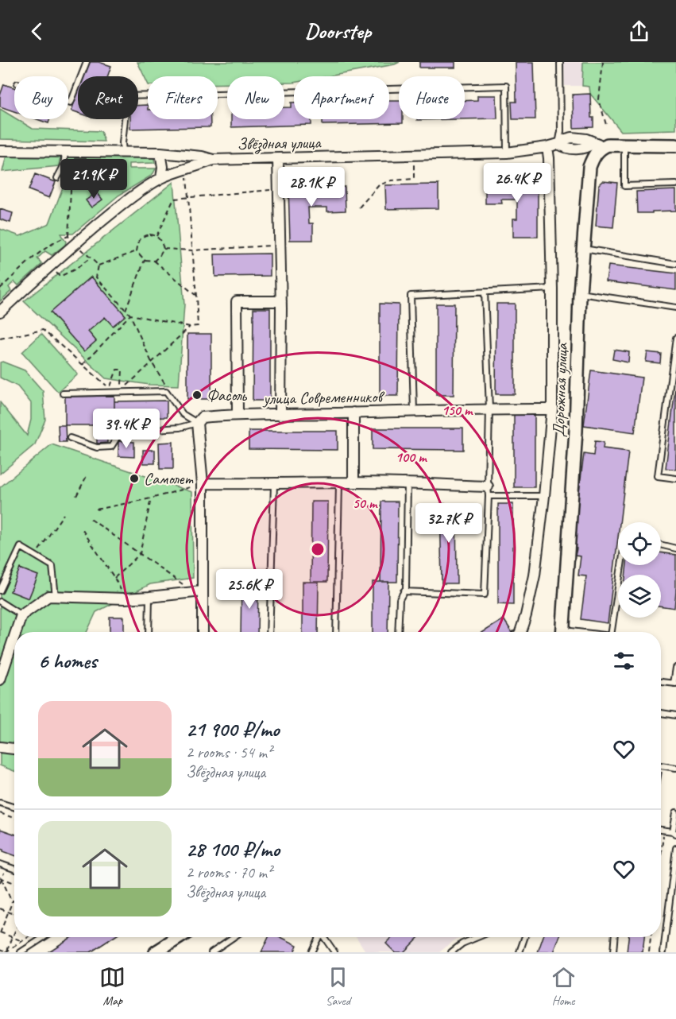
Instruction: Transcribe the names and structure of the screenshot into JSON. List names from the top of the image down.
{
  "streets": {
    "street": ["Звёздная улица", "Дорожная улица", "улица Современников"]
  },
  "crossings": [
    ["Звёздная улица", "Дорожная улица"]
  ],
  "places": ["Фасоль", "Самолет"],
  "page": {
    "header": "Doorstep",
    "chip": [
      "Buy",
      "Rent",
      "Filters",
      "New",
      "Apartment",
      "House"
    ],
    "price": [
      "21.9K ₽",
      "26.4K ₽",
      "28.1K ₽",
      "39.4K ₽",
      "32.7K ₽",
      "25.6K ₽"
    ],
    "heading": "6 homes",
    "list": [
      {
        "name": "21 900 ₽/mo",
        "note": "2 rooms · 54 m² · Звёздная улица"
      },
      {
        "name": "28 100 ₽/mo",
        "note": "2 rooms · 70 m² · Звёздная улица"
      }
    ],
    "tabs": ["Map", "Saved", "Home"]
  },
  "rings": ["150 m", "100 m", "50 m"]
}
